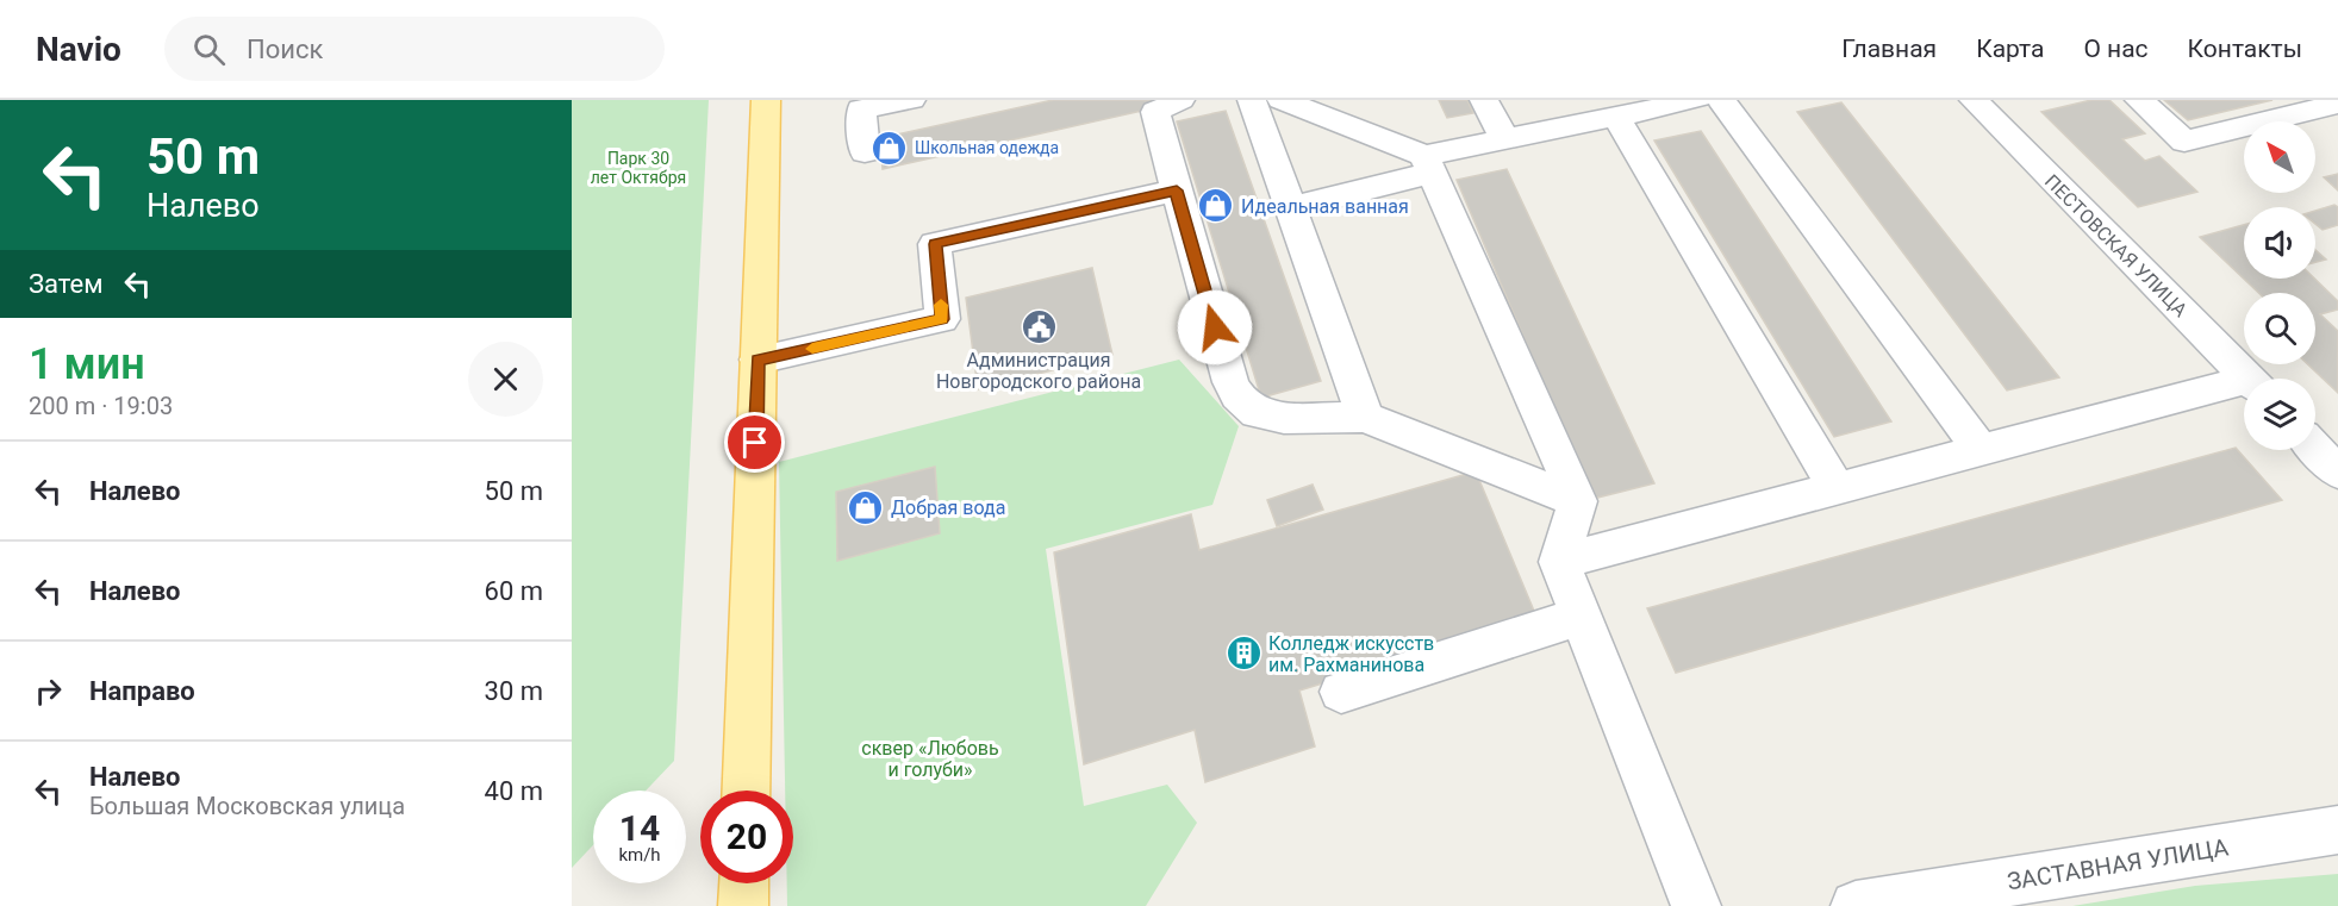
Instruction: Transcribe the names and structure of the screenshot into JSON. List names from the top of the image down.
{
  "streets": {
    "street": ["ПЕСТОВСКАЯ УЛИЦА", "ЗАСТАВНАЯ УЛИЦА"]
  },
  "parks": ["Парк 30 лет Октября", "сквер «Любовь и голуби»"],
  "places": {
    "shop": ["Школьная одежда", "Идеальная ванная", "Добрая вода"],
    "public building": ["Администрация Новгородского района"],
    "building": ["Колледж искусств им. Рахманинова"]
  },
  "north": "top left",
  "page": {
    "header": "Navio",
    "search": "Поиск",
    "nav": [
      "Главная",
      "Карта",
      "О нас",
      "Контакты"
    ],
    "turn": ["50 m", "Налево"],
    "then": "Затем",
    "heading": ["1 мин", "200 m · 19:03"],
    "list": [
      {
        "name": "Налево",
        "value": "50 m"
      },
      {
        "name": "Налево",
        "value": "60 m"
      },
      {
        "name": "Направо",
        "value": "30 m"
      },
      {
        "name": "Налево",
        "note": "Большая Московская улица",
        "value": "40 m"
      }
    ],
    "speed": "14 km/h",
    "limit": "20"
  }
}
